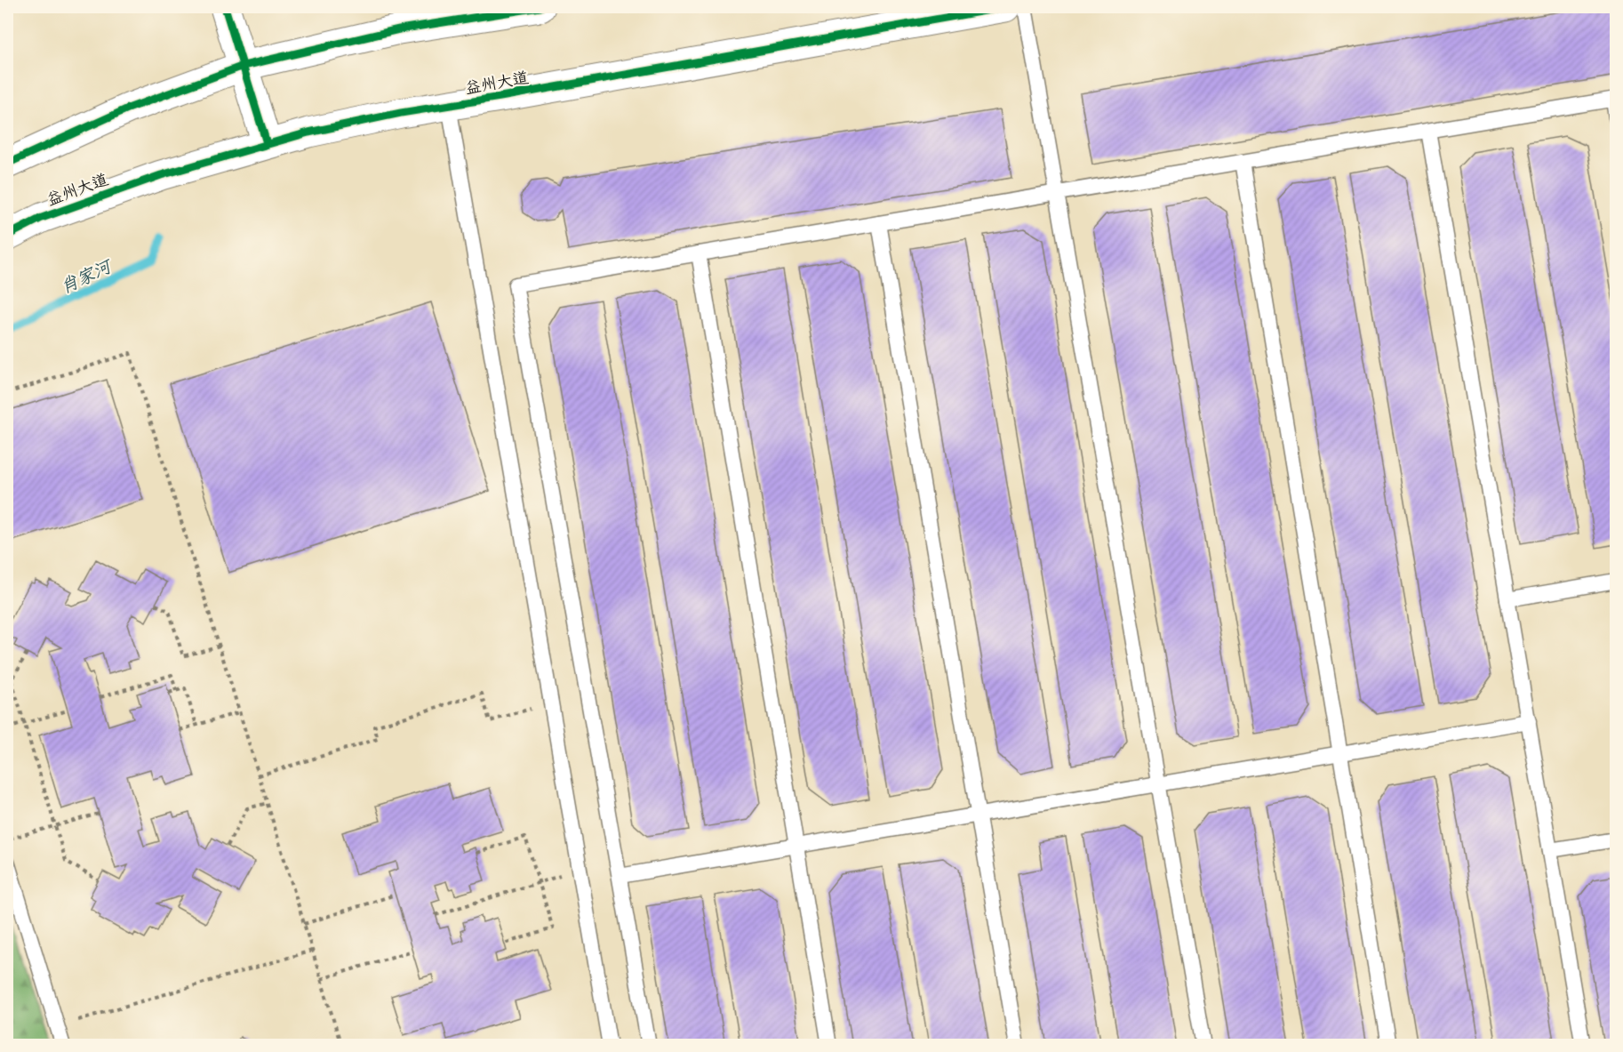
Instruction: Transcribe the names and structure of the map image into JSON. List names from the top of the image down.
{
  "streets": {
    "main road": ["益州大道"]
  },
  "water": ["肖家河"]
}
